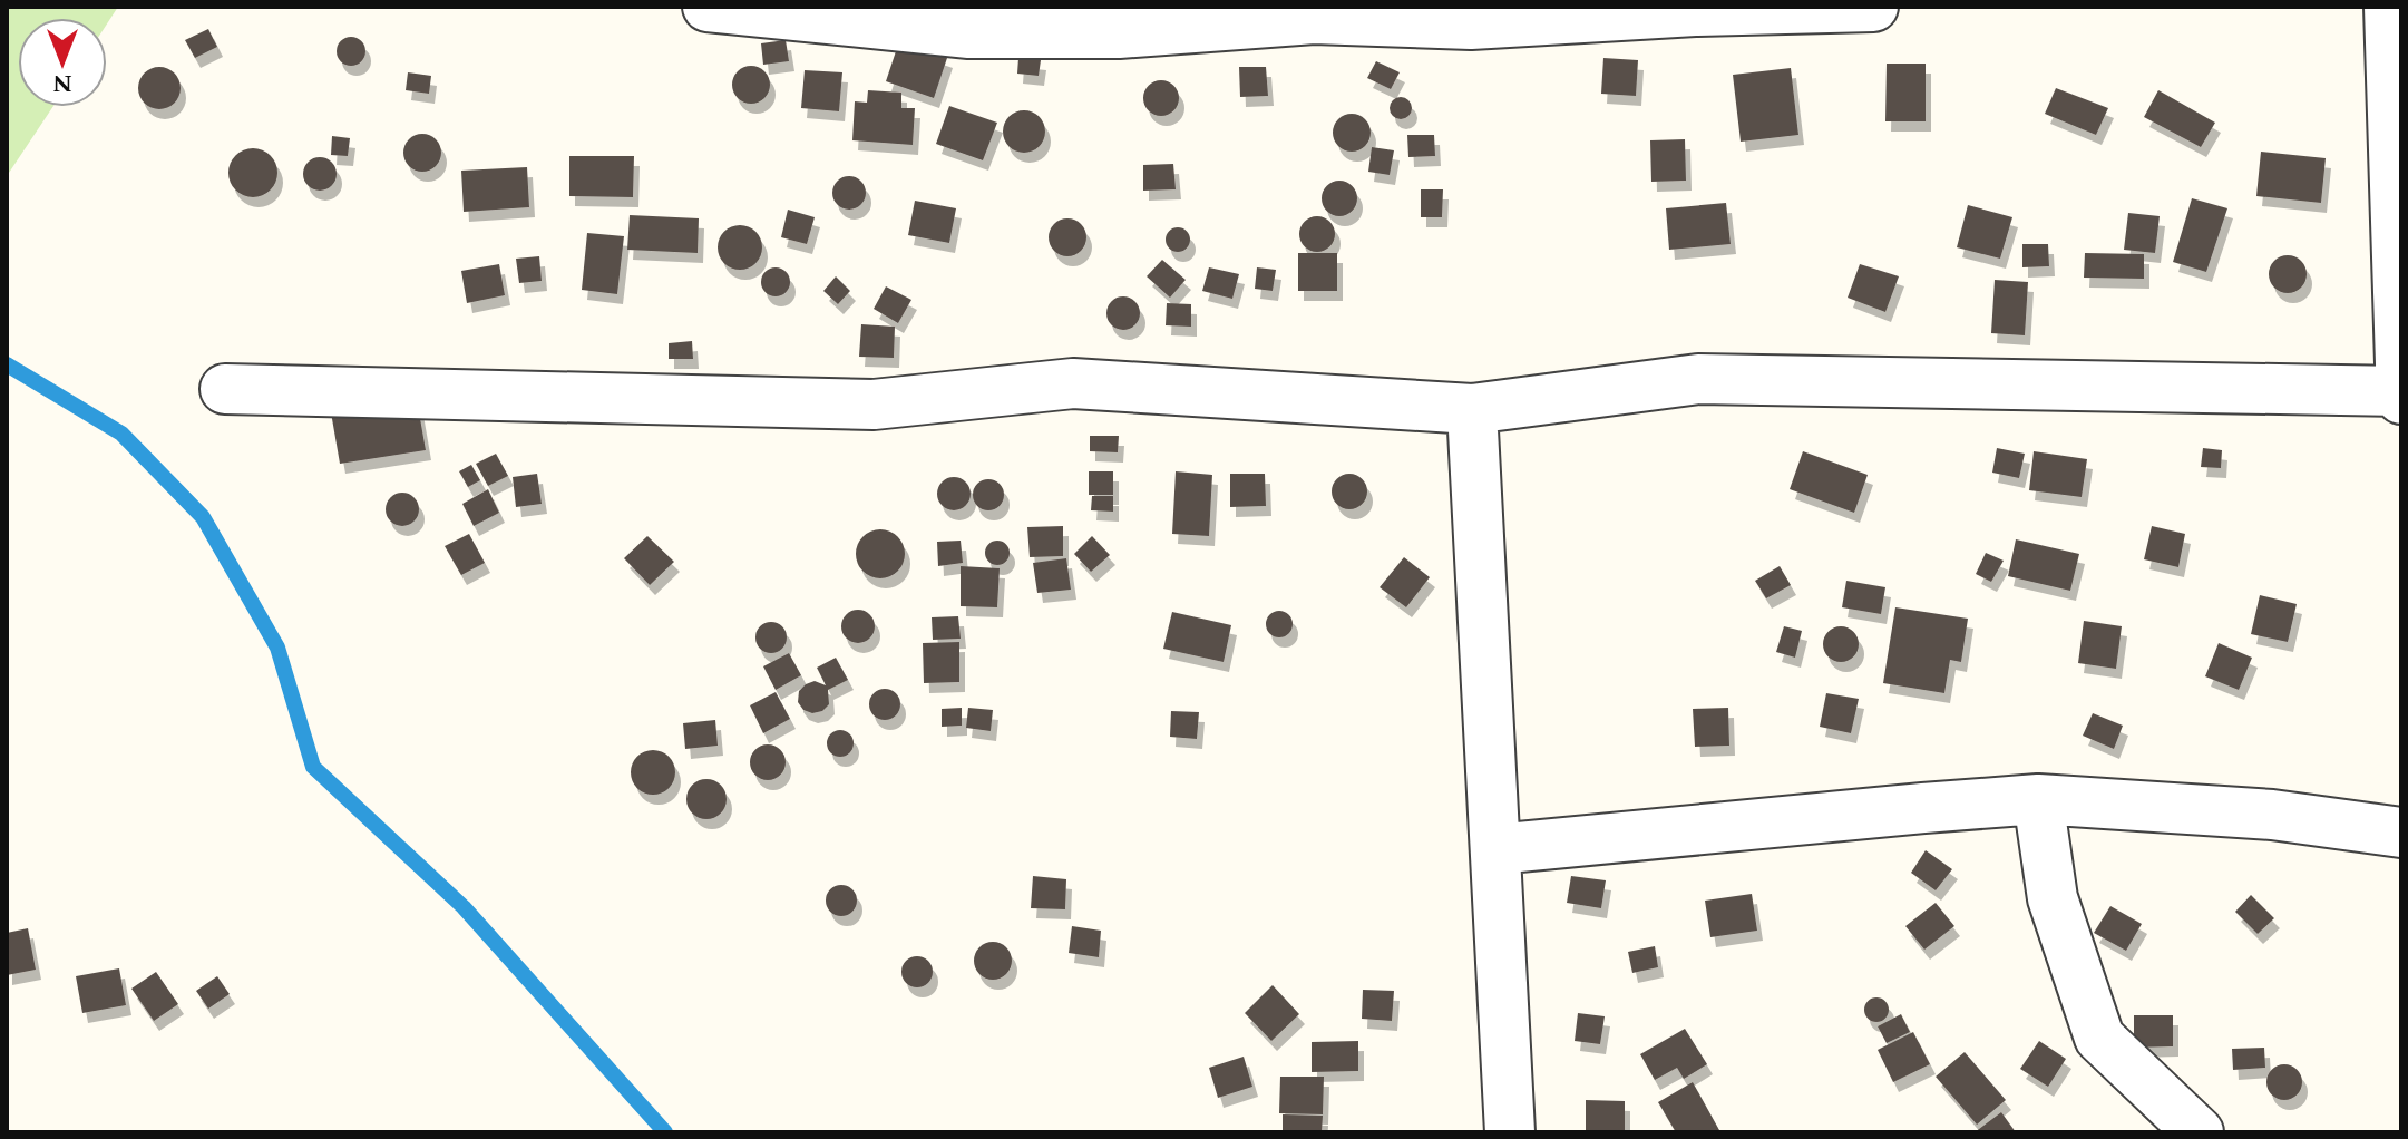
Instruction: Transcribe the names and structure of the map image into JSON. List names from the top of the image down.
{
  "north": "bottom"
}
